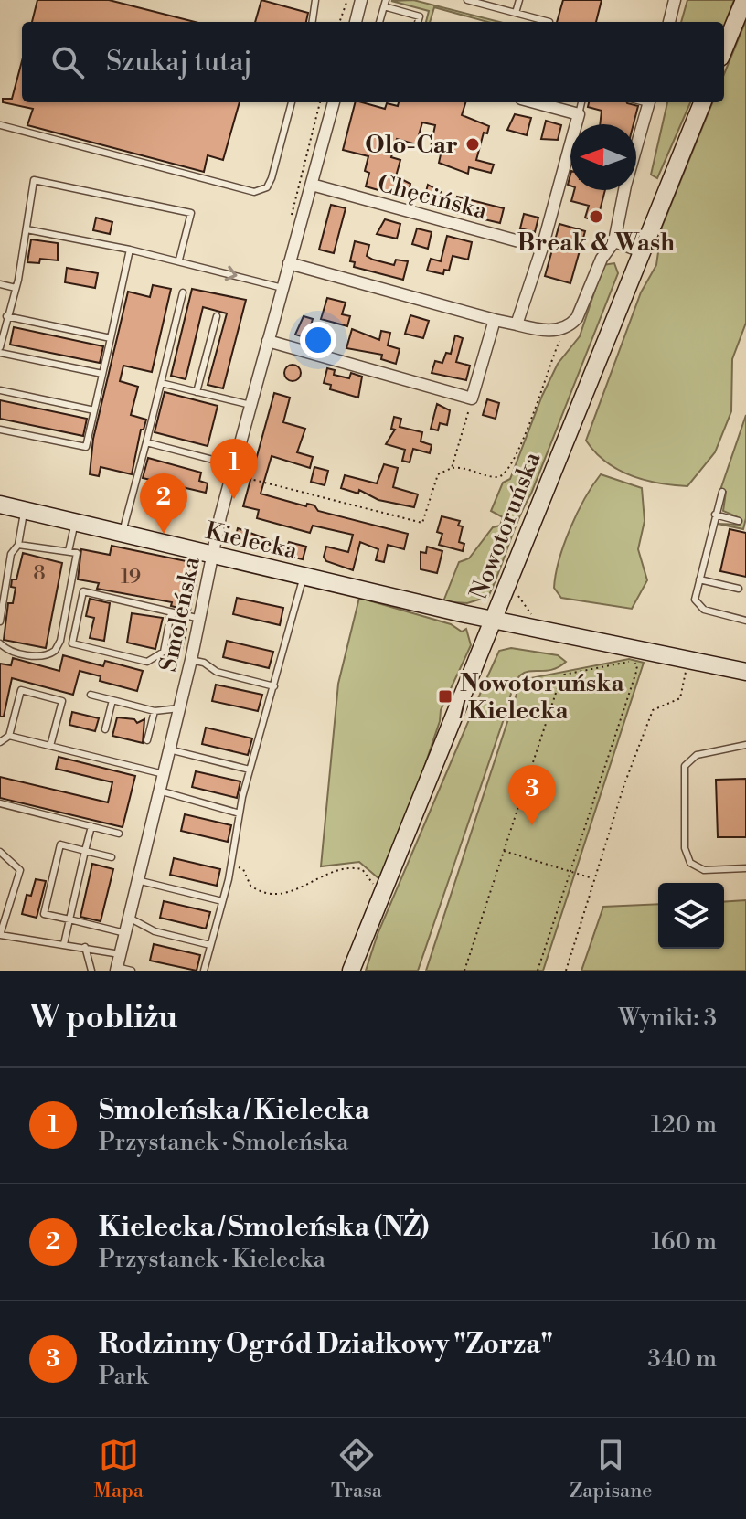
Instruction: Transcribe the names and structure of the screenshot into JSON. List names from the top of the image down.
{
  "streets": {
    "main road": ["Nowotoruńska", "Kielecka"],
    "street": ["Chęcińska", "Smoleńska"]
  },
  "crossings": [
    ["Chęcińska", "Smoleńska"],
    ["Nowotoruńska", "Kielecka"],
    ["Kielecka", "Smoleńska"]
  ],
  "places": {
    "other": ["Olo-Car", "Break & Wash"],
    "transit": ["Nowotoruńska / Kielecka"]
  },
  "house_numbers": ["8", "19"],
  "north": "left",
  "page": {
    "search": "Szukaj tutaj",
    "pins": ["1", "2", "3"],
    "heading": ["W pobliżu", "Wyniki: 3"],
    "list": [
      {
        "mark": "1",
        "name": "Smoleńska / Kielecka",
        "note": "Przystanek · Smoleńska",
        "value": "120 m"
      },
      {
        "mark": "2",
        "name": "Kielecka / Smoleńska (NŻ)",
        "note": "Przystanek · Kielecka",
        "value": "160 m"
      },
      {
        "mark": "3",
        "name": "Rodzinny Ogród Działkowy \"Zorza\"",
        "note": "Park",
        "value": "340 m"
      }
    ],
    "nav": ["Mapa", "Trasa", "Zapisane"]
  }
}
